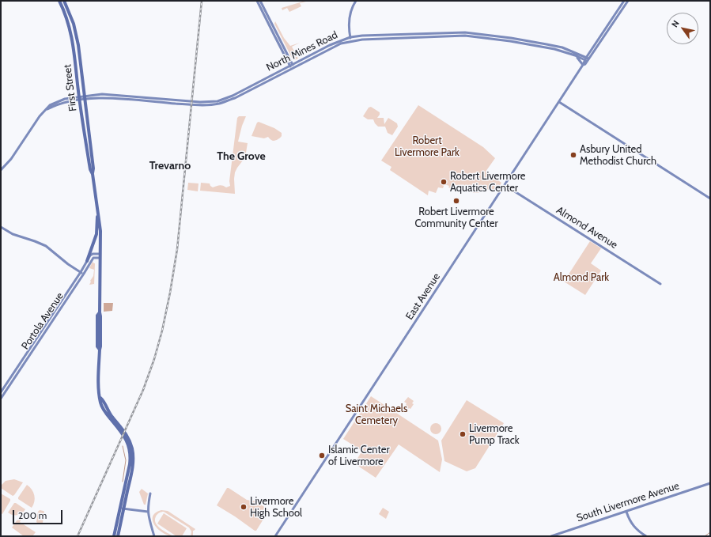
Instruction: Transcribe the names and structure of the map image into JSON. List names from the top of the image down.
{
  "streets": {
    "main road": [
      "North Mines Road",
      "First Street",
      "Almond Avenue",
      "East Avenue",
      "Portola Avenue",
      "South Livermore Avenue"
    ]
  },
  "crossings": [
    ["North Mines Road", "First Street"],
    ["North Mines Road", "East Avenue"],
    ["First Street", "Portola Avenue"],
    ["Almond Avenue", "East Avenue"]
  ],
  "districts": ["The Grove", "Trevarno"],
  "parks": ["Robert Livermore Park", "Almond Park", "Saint Michaels Cemetery"],
  "places": [
    "Asbury United Methodist Church",
    "Robert Livermore Aquatics Center",
    "Robert Livermore Community Center",
    "Livermore Pump Track",
    "Islamic Center of Livermore",
    "Livermore High School"
  ],
  "scale_bar": "200 m",
  "north": "top left"
}
